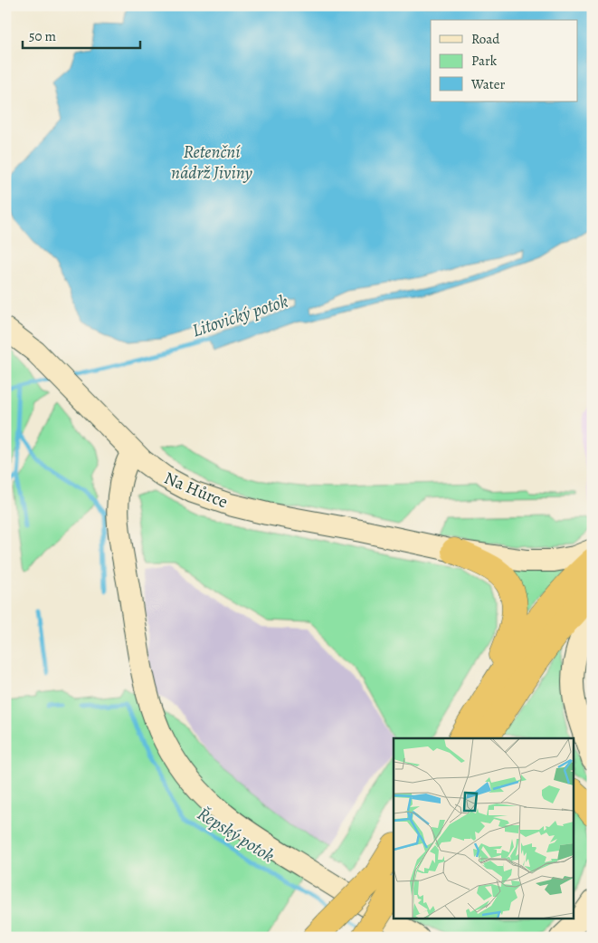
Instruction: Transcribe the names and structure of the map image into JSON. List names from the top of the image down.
{
  "streets": {
    "main road": ["Na Hůrce"]
  },
  "water": ["Retenční nádrž Jiviny", "Litovický potok", "Řepský potok"],
  "legend": ["Road", "Park", "Water"],
  "scale_bar": "50 m"
}
